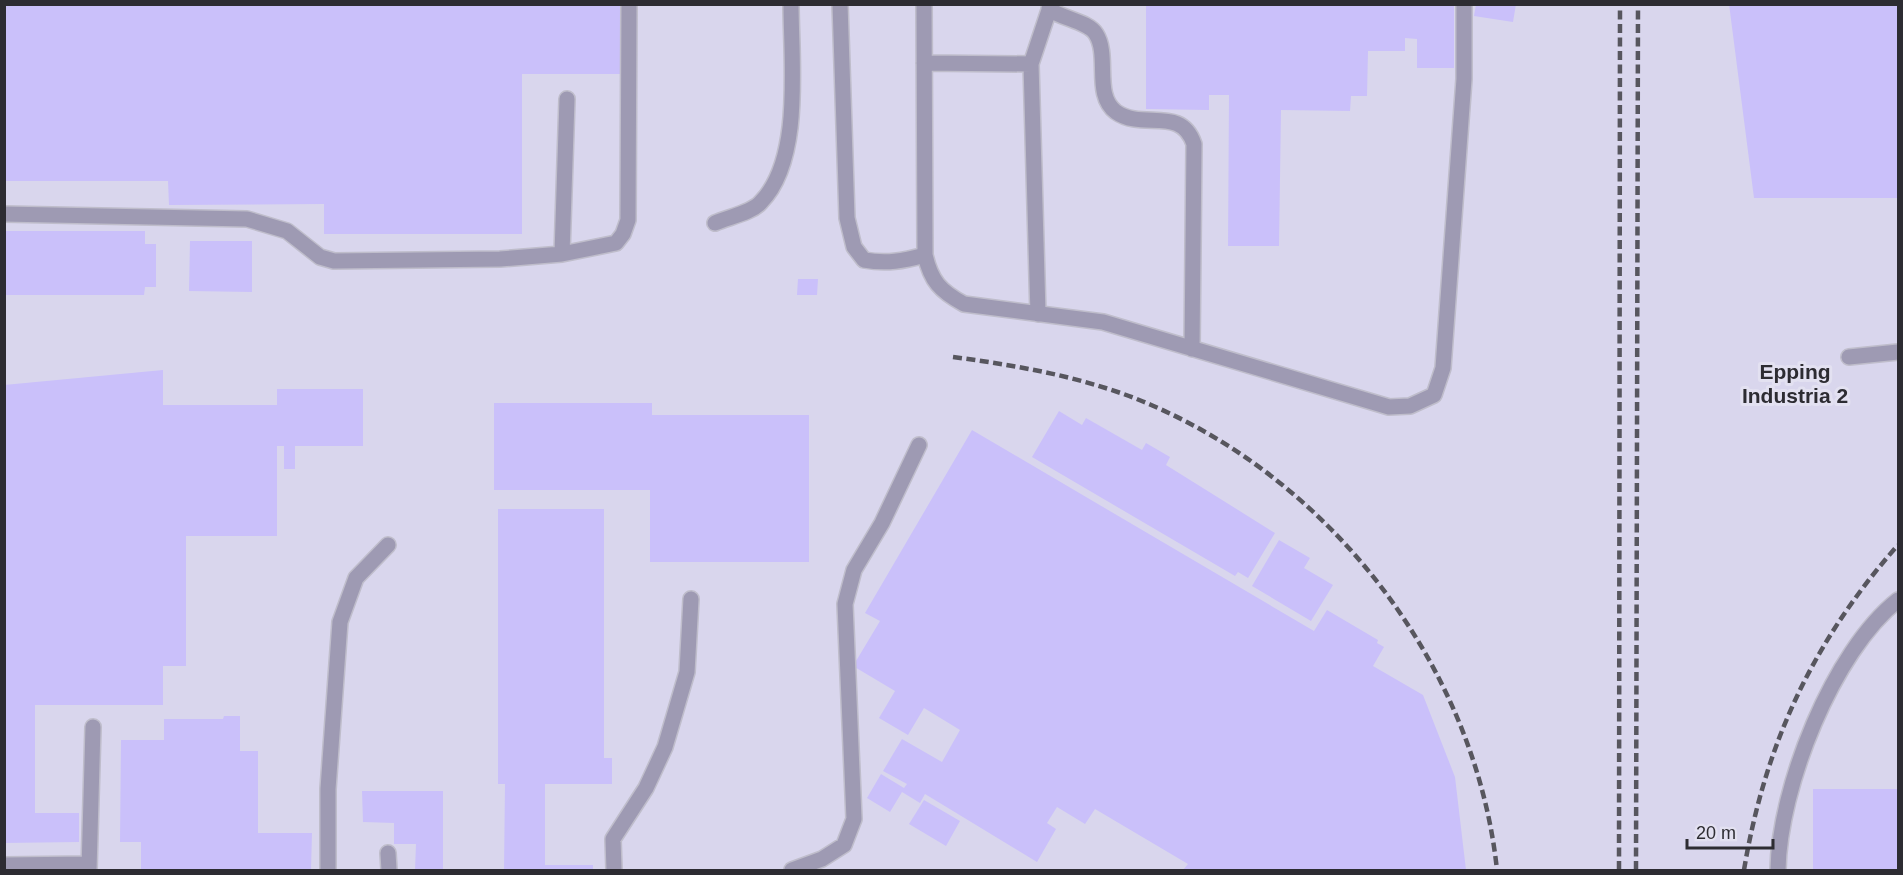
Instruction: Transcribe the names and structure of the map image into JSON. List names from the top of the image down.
{
  "districts": ["Epping Industria 2"],
  "scale_bar": "20 m"
}
